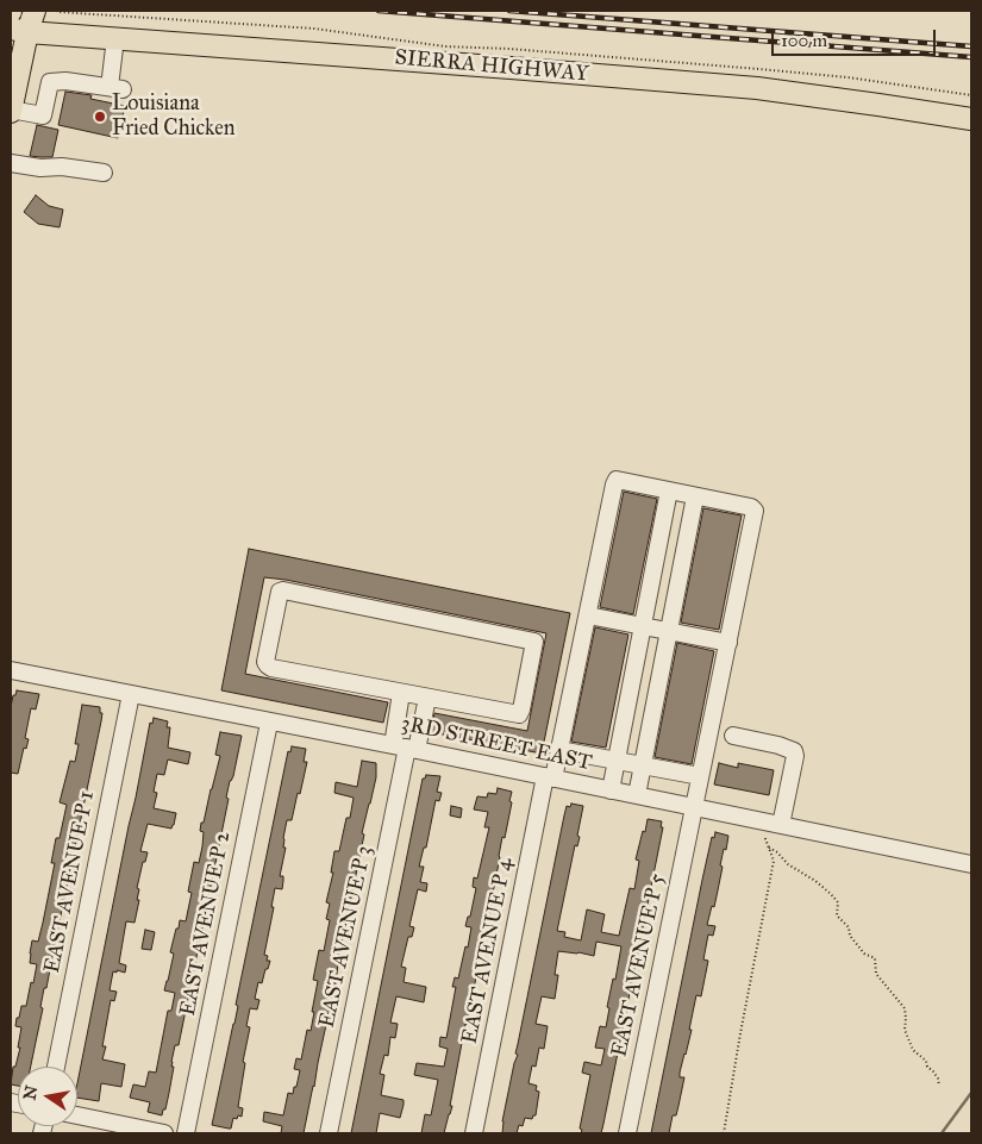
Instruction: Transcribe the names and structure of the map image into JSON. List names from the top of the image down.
{
  "streets": {
    "main road": ["SIERRA HIGHWAY"],
    "street": [
      "3RD STREET EAST",
      "EAST AVENUE P 1",
      "EAST AVENUE P 2",
      "EAST AVENUE P 3",
      "EAST AVENUE P 4",
      "EAST AVENUE P 5"
    ]
  },
  "crossings": [
    ["3RD STREET EAST", "EAST AVENUE P 1"],
    ["3RD STREET EAST", "EAST AVENUE P 2"],
    ["3RD STREET EAST", "EAST AVENUE P 3"],
    ["3RD STREET EAST", "EAST AVENUE P 4"],
    ["3RD STREET EAST", "EAST AVENUE P 5"]
  ],
  "places": ["Louisiana Fried Chicken"],
  "scale_bar": "100 m",
  "north": "left"
}
